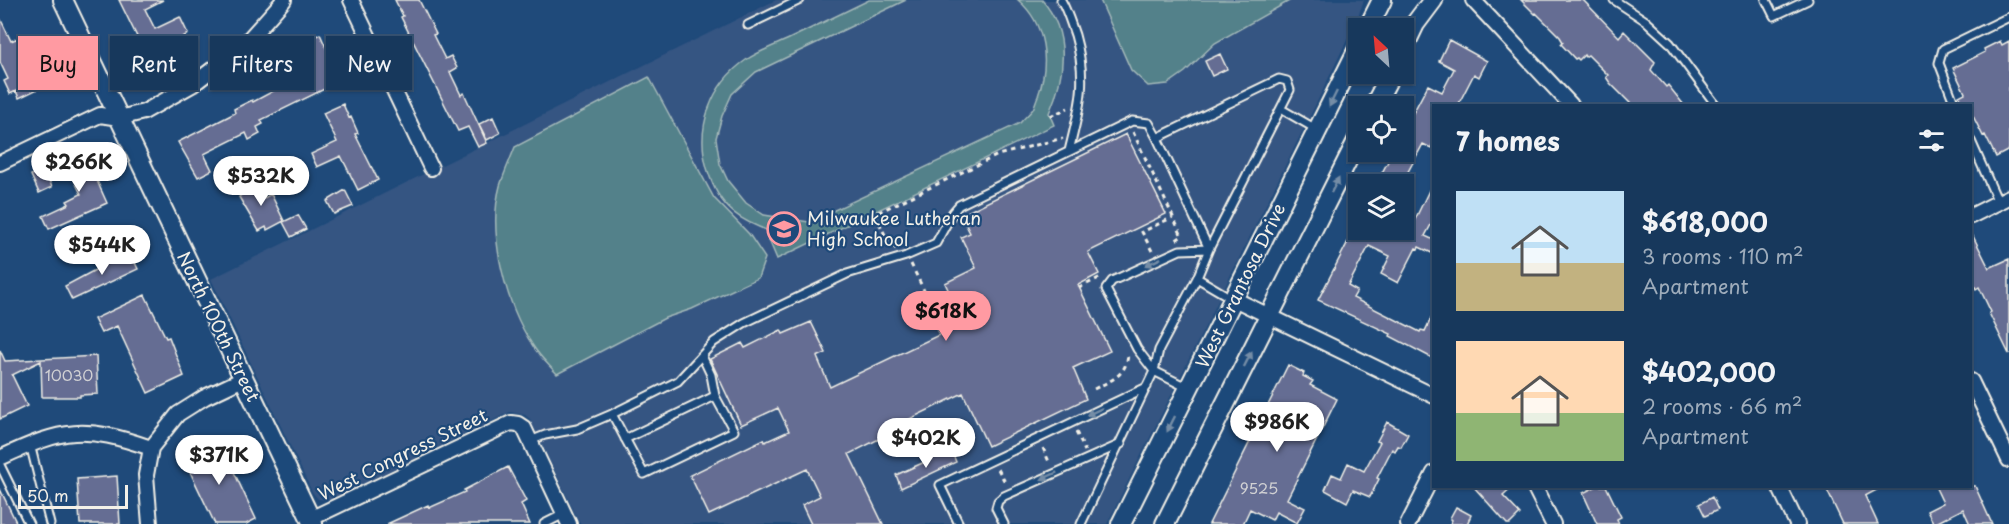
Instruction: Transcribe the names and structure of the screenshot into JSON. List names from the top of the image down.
{
  "streets": {
    "street": ["West Grantosa Drive", "North 100th Street", "West Congress Street"]
  },
  "crossings": [
    ["North 100th Street", "West Congress Street"]
  ],
  "places": {
    "school or university": ["Milwaukee Lutheran High School"]
  },
  "house_numbers": ["10030", "9525"],
  "scale_bar": "50 m",
  "north": "top left",
  "page": {
    "chip": [
      "Buy",
      "Rent",
      "Filters",
      "New"
    ],
    "heading": "7 homes",
    "price": [
      "$266K",
      "$532K",
      "$544K",
      "$618K",
      "$986K",
      "$402K",
      "$371K"
    ],
    "list": [
      {
        "name": "$618,000",
        "note": "3 rooms · 110 m² · Apartment"
      },
      {
        "name": "$402,000",
        "note": "2 rooms · 66 m² · Apartment"
      }
    ],
    "scale": "50 m"
  }
}
